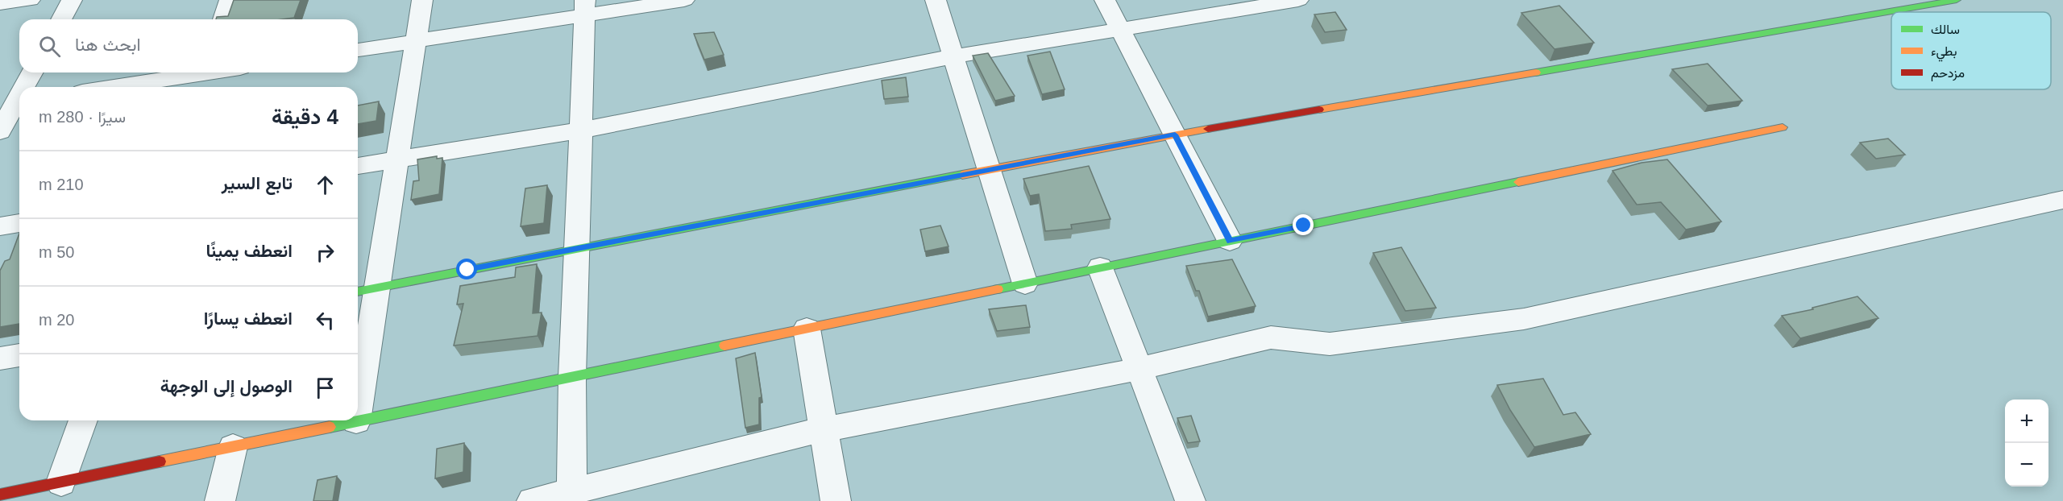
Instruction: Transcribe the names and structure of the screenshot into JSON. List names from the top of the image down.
{
  "legend": ["سالك", "بطيء", "مزدحم"],
  "page": {
    "search": "ابحث هنا",
    "heading": ["4 دقيقة", "سيرًا · 280 m"],
    "list": [
      ["تابع السير", "210 m"],
      ["انعطف يمينًا", "50 m"],
      ["انعطف يسارًا", "20 m"],
      "الوصول إلى الوجهة"
    ],
    "map_buttons": ["+", "−"]
  }
}
